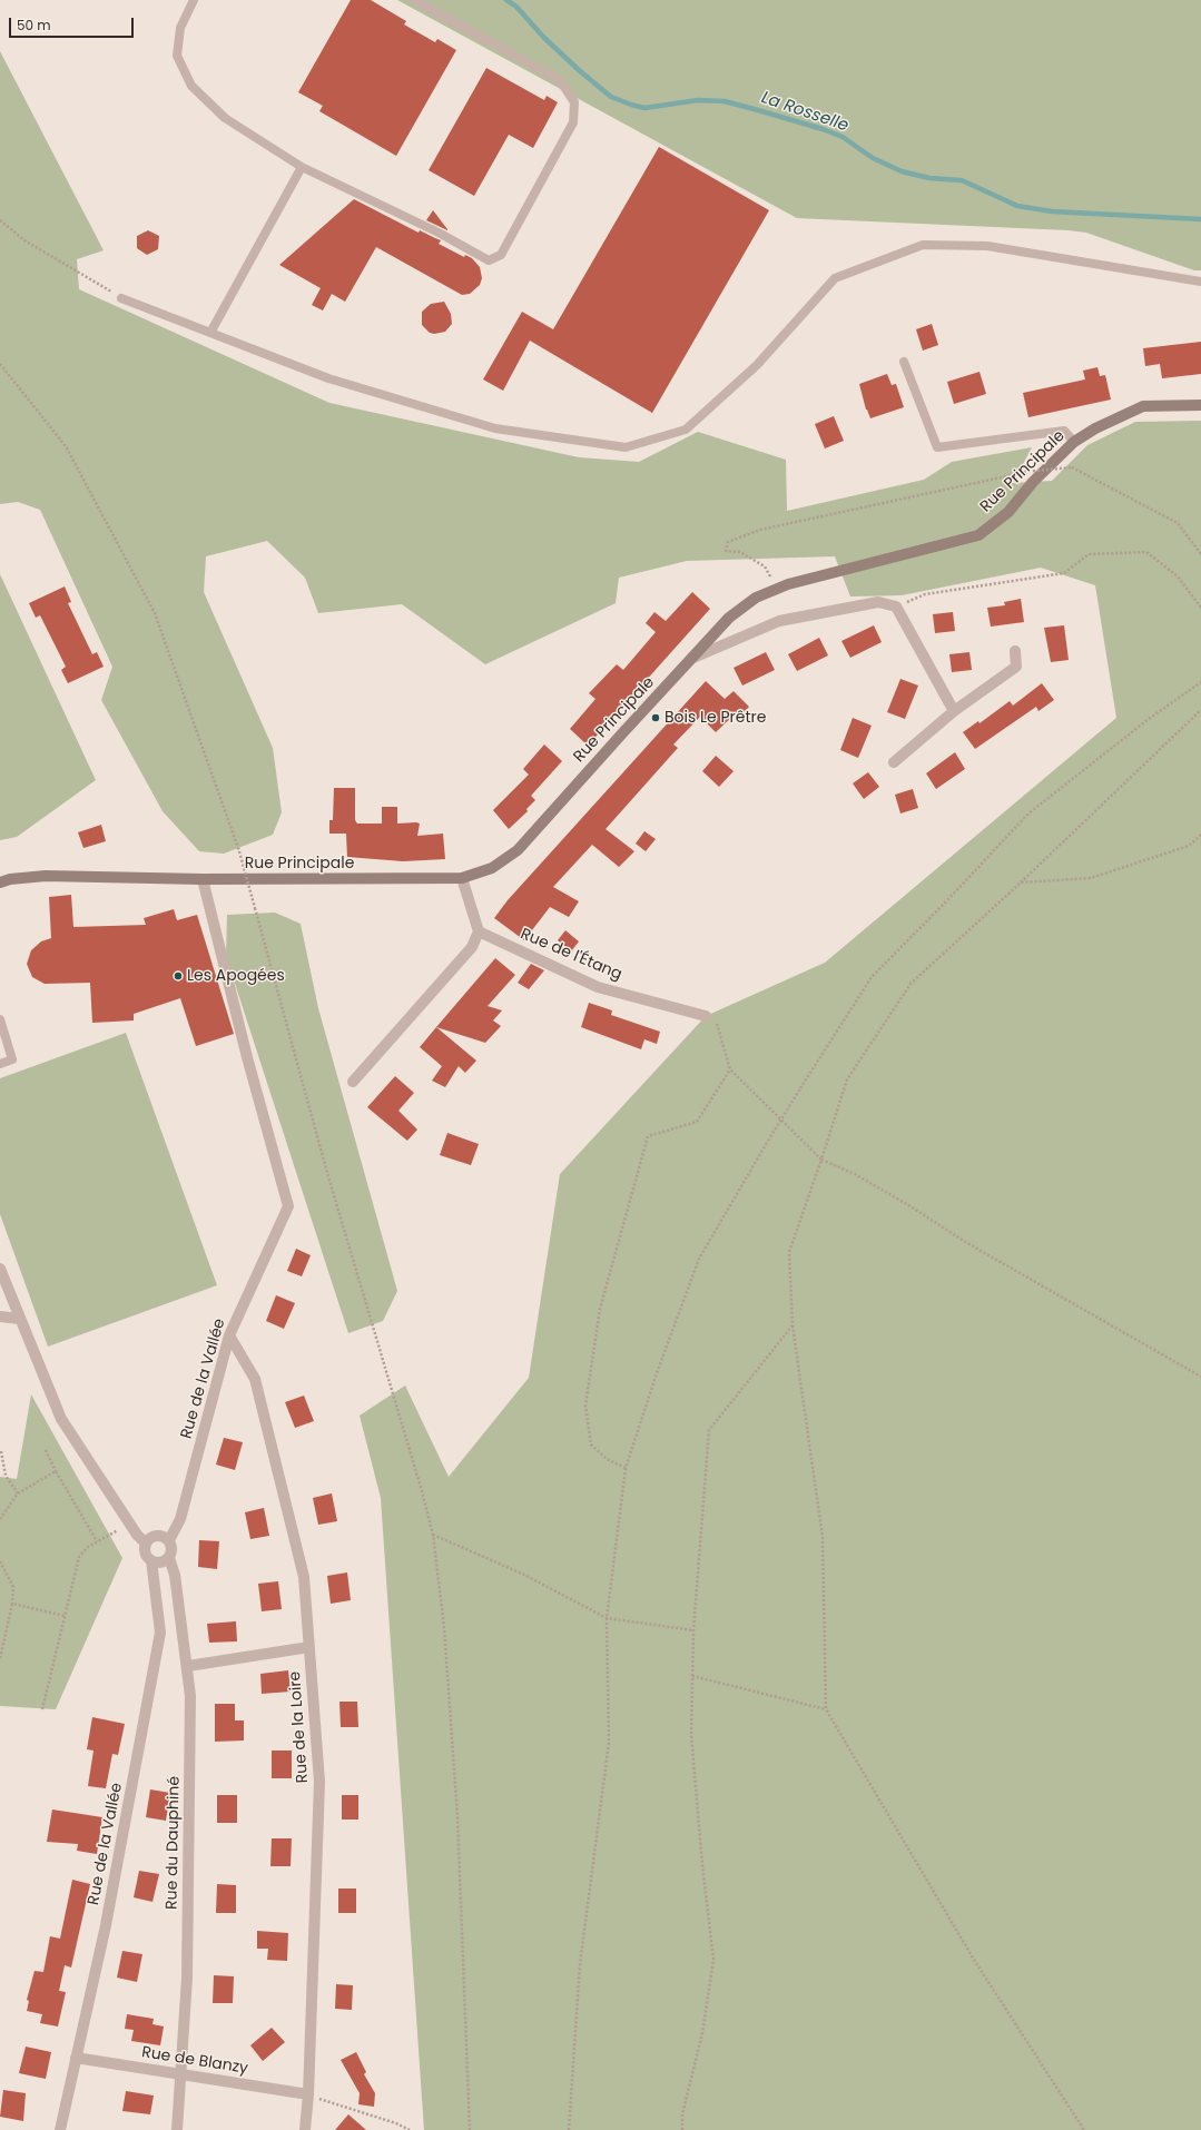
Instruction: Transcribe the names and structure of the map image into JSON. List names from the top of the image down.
{
  "streets": {
    "main road": ["Rue Principale"],
    "street": [
      "Rue de l'Étang",
      "Rue de la Vallée",
      "Rue de la Loire",
      "Rue du Dauphiné",
      "Rue de Blanzy"
    ]
  },
  "crossings": [
    ["Rue Principale", "Rue de la Vallée"],
    ["Rue de la Vallée", "Rue de la Loire"],
    ["Rue de la Vallée", "Rue du Dauphiné"],
    ["Rue de la Vallée", "Rue de Blanzy"],
    ["Rue de la Loire", "Rue de Blanzy"],
    ["Rue du Dauphiné", "Rue de Blanzy"]
  ],
  "water": ["La Rosselle"],
  "places": ["Bois Le Prêtre", "Les Apogées"],
  "scale_bar": "50 m"
}
